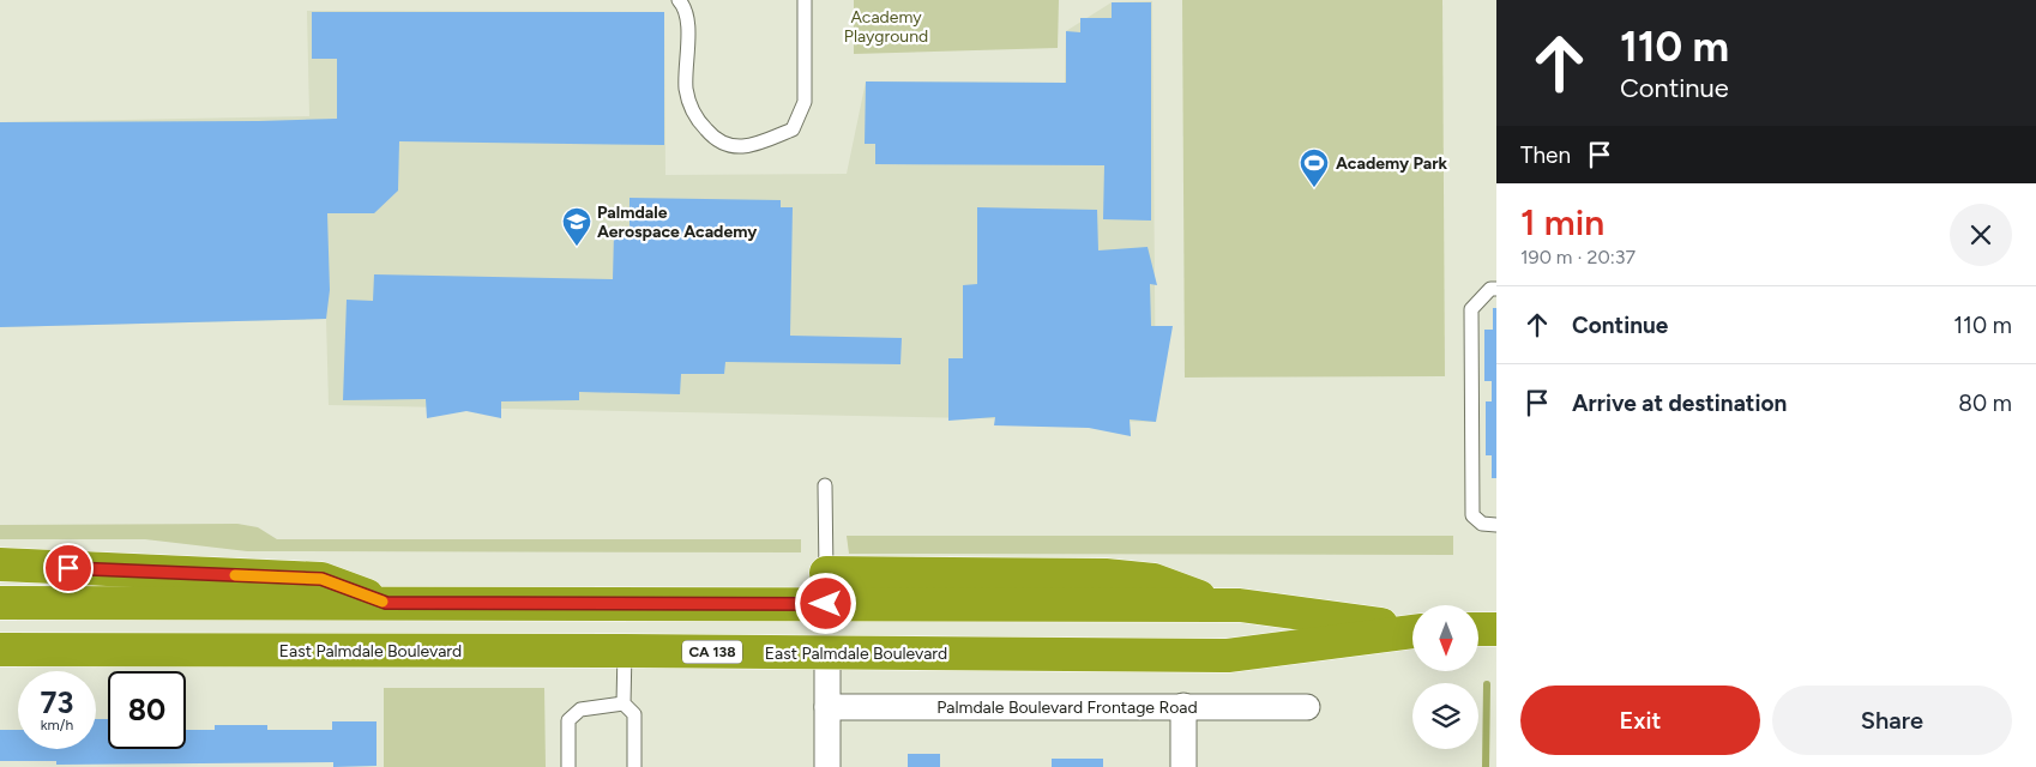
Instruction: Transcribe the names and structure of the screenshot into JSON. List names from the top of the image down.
{
  "streets": {
    "highway": ["East Palmdale Boulevard", "CA 138"],
    "street": ["Palmdale Boulevard Frontage Road"]
  },
  "parks": ["Academy Playground"],
  "places": {
    "sports": ["Academy Park"],
    "school or university": ["Palmdale Aerospace Academy"]
  },
  "north": "bottom",
  "page": {
    "turn": ["110 m", "Continue"],
    "then": "Then",
    "heading": ["1 min", "190 m · 20:37"],
    "list": [
      {
        "name": "Continue",
        "value": "110 m"
      },
      {
        "name": "Arrive at destination",
        "value": "80 m"
      }
    ],
    "speed": "73 km/h",
    "limit": "80",
    "buttons": ["Exit", "Share"]
  }
}
